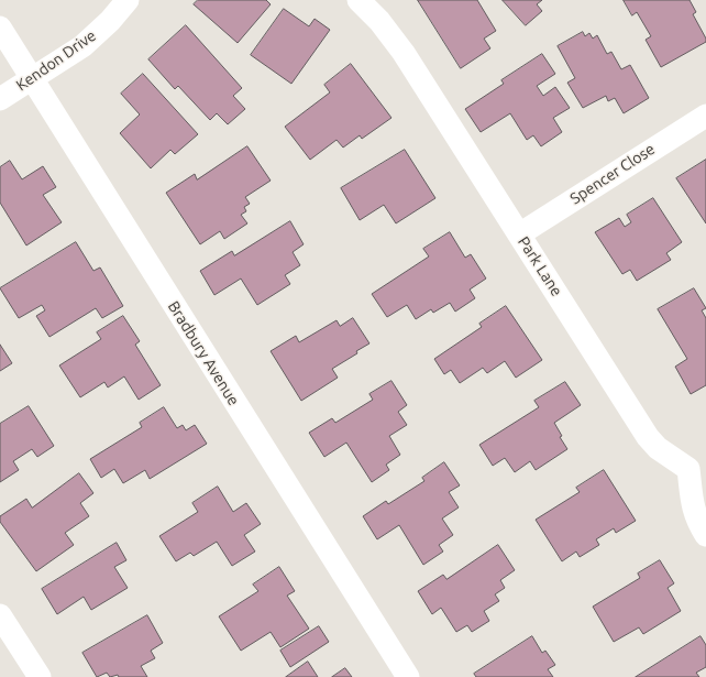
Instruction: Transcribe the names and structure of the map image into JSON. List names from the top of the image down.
{
  "streets": {
    "street": [
      "Kendon Drive",
      "Spencer Close",
      "Park Lane",
      "Bradbury Avenue"
    ]
  },
  "crossings": [
    ["Kendon Drive", "Bradbury Avenue"],
    ["Spencer Close", "Park Lane"]
  ]
}
